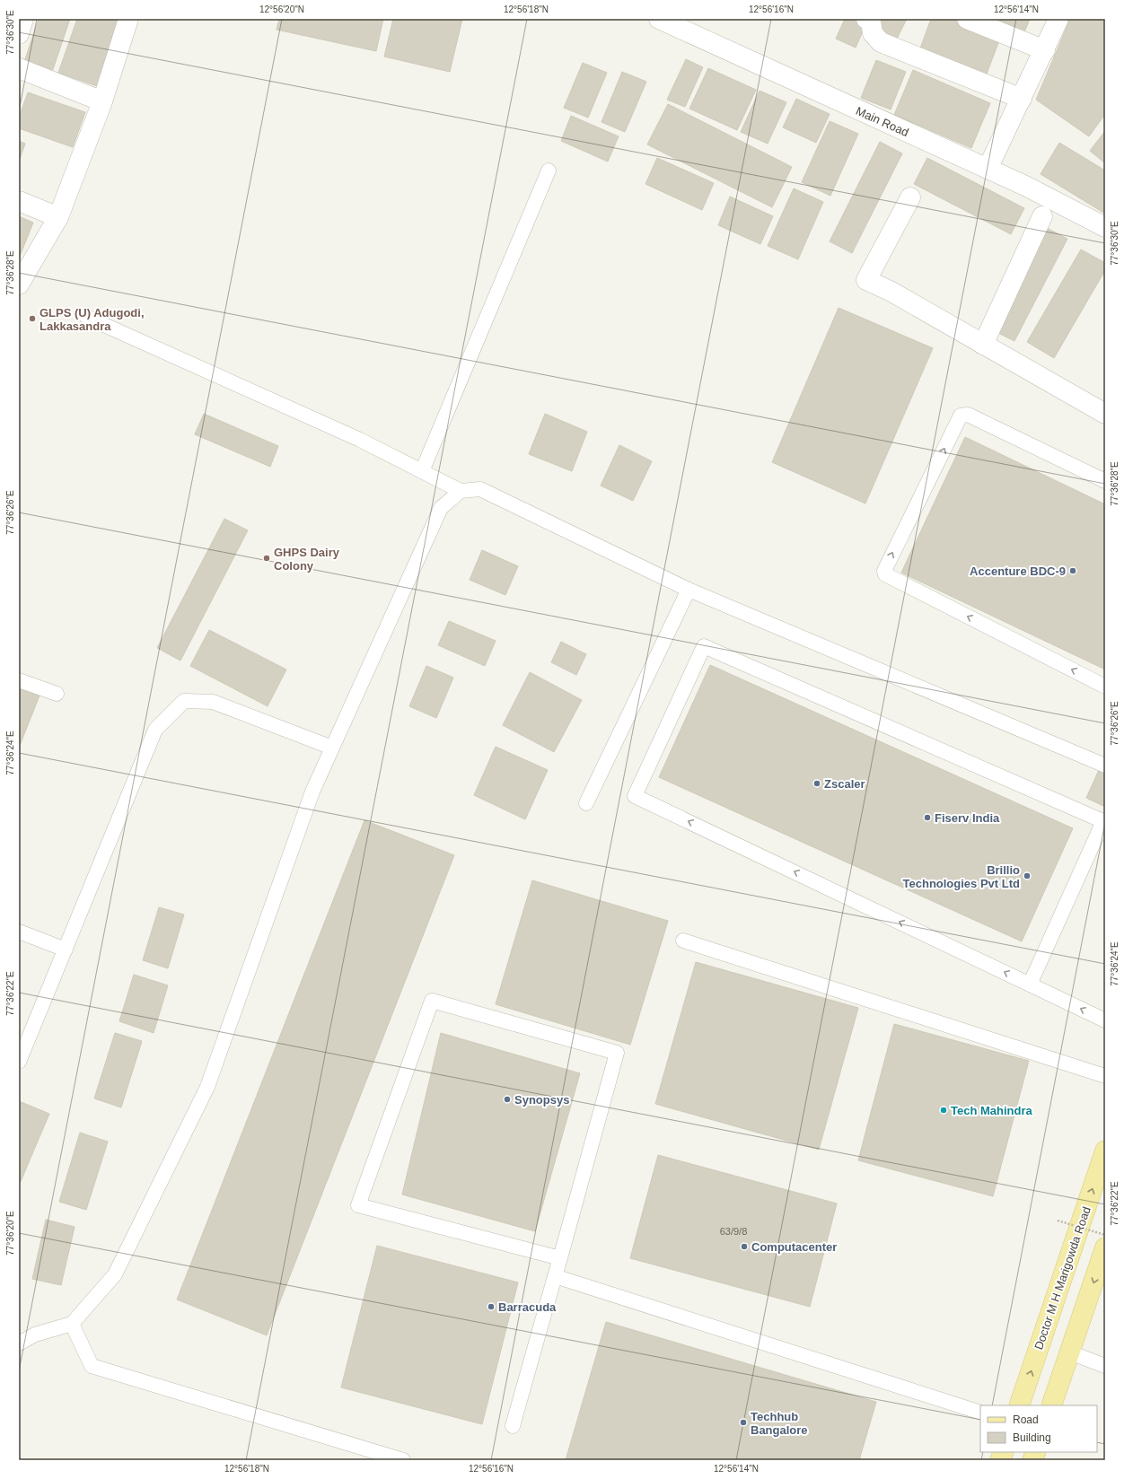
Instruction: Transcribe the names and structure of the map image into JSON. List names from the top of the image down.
{
  "streets": {
    "main road": ["Doctor M H Marigowda Road"],
    "street": ["Main Road"]
  },
  "places": [
    "GLPS (U) Adugodi, Lakkasandra",
    "GHPS Dairy Colony",
    "Accenture BDC-9",
    "Zscaler",
    "Fiserv India",
    "Brillio Technologies Pvt Ltd",
    "Synopsys",
    "Tech Mahindra",
    "Computacenter",
    "Barracuda",
    "Techhub Bangalore"
  ],
  "house_numbers": ["63/9/8"],
  "legend": ["Road", "Building"],
  "coordinates": [
    "12°56'20\"N",
    "12°56'18\"N",
    "12°56'16\"N",
    "12°56'14\"N",
    "77°36'30\"E",
    "77°36'28\"E",
    "77°36'26\"E",
    "77°36'24\"E",
    "77°36'22\"E",
    "77°36'20\"E"
  ]
}
